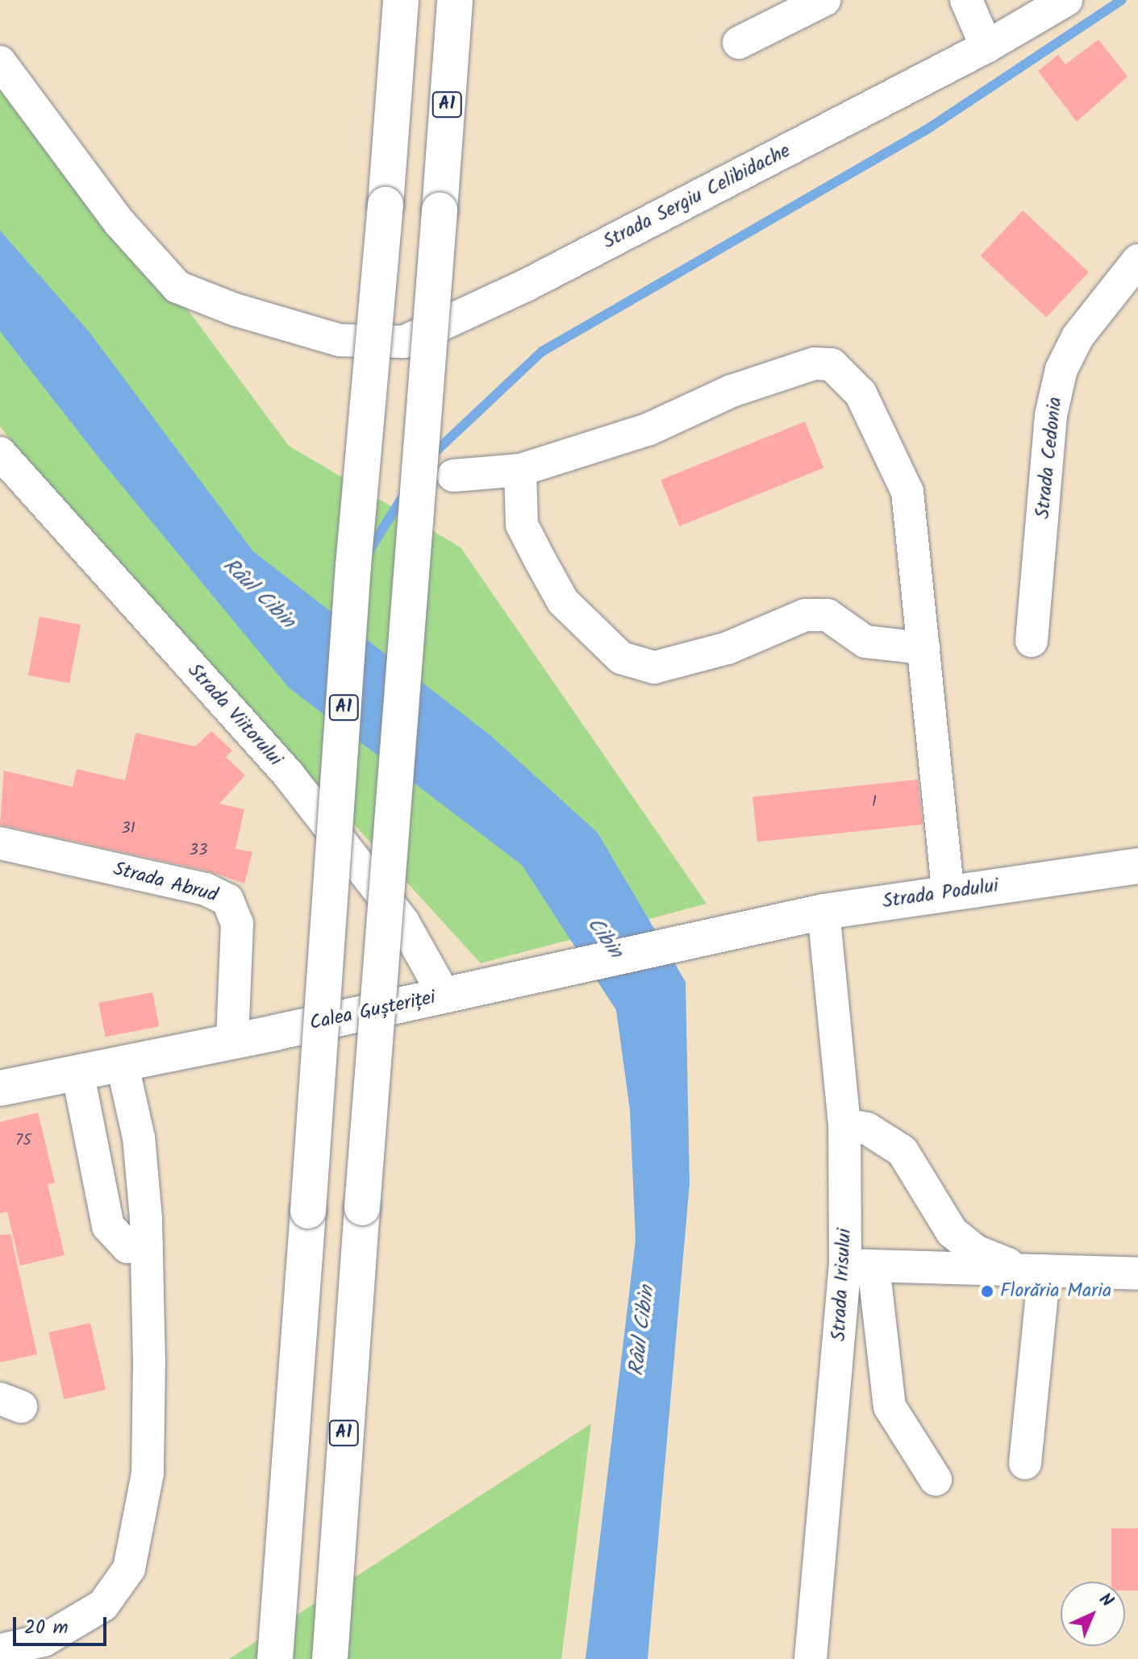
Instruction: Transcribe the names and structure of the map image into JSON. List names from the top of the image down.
{
  "streets": {
    "main road": ["A1", "Strada Podului", "Calea Gușteriței"],
    "street": [
      "Strada Sergiu Celibidache",
      "Strada Cedonia",
      "Strada Viitorului",
      "Strada Abrud",
      "Strada Irisului"
    ]
  },
  "crossings": [
    ["Strada Viitorului", "Calea Gușteriței"],
    ["Strada Abrud", "Calea Gușteriței"],
    ["Strada Podului", "Calea Gușteriței"],
    ["Strada Podului", "Strada Irisului"]
  ],
  "water": ["Râul Cibin", "Cibin"],
  "places": ["Florăria Maria"],
  "house_numbers": [
    "1",
    "31",
    "33",
    "75"
  ],
  "scale_bar": "20 m",
  "north": "top right"
}
